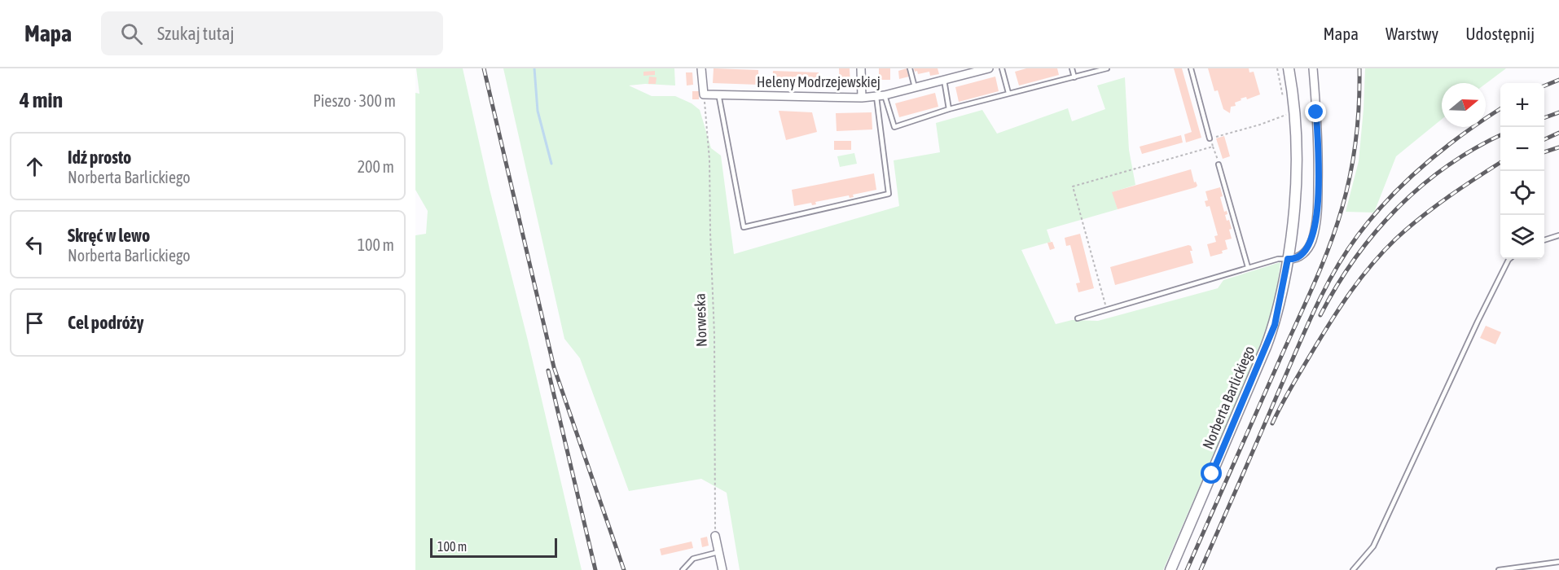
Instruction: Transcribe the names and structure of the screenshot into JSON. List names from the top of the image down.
{
  "streets": {
    "street": ["Heleny Modrzejewskiej", "Norberta Barlickiego"],
    "path": ["Norweska"]
  },
  "crossings": [
    ["Heleny Modrzejewskiej", "Norweska"]
  ],
  "scale_bar": "100 m",
  "north": "right",
  "page": {
    "header": "Mapa",
    "search": "Szukaj tutaj",
    "nav": ["Mapa", "Warstwy", "Udostępnij"],
    "heading": ["4 min", "Pieszo · 300 m"],
    "map_buttons": ["+", "−"],
    "list": [
      ["Idź prosto", "Norberta Barlickiego", "200 m"],
      ["Skręć w lewo", "Norberta Barlickiego", "100 m"],
      "Cel podróży"
    ],
    "scale": "100 m"
  }
}
